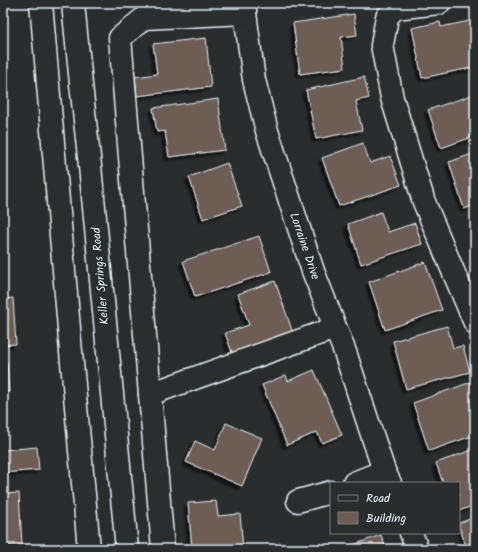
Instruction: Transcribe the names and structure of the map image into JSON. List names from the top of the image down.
{
  "streets": {
    "main road": ["Lorraine Drive", "Keller Springs Road"]
  },
  "legend": ["Road", "Building"]
}
